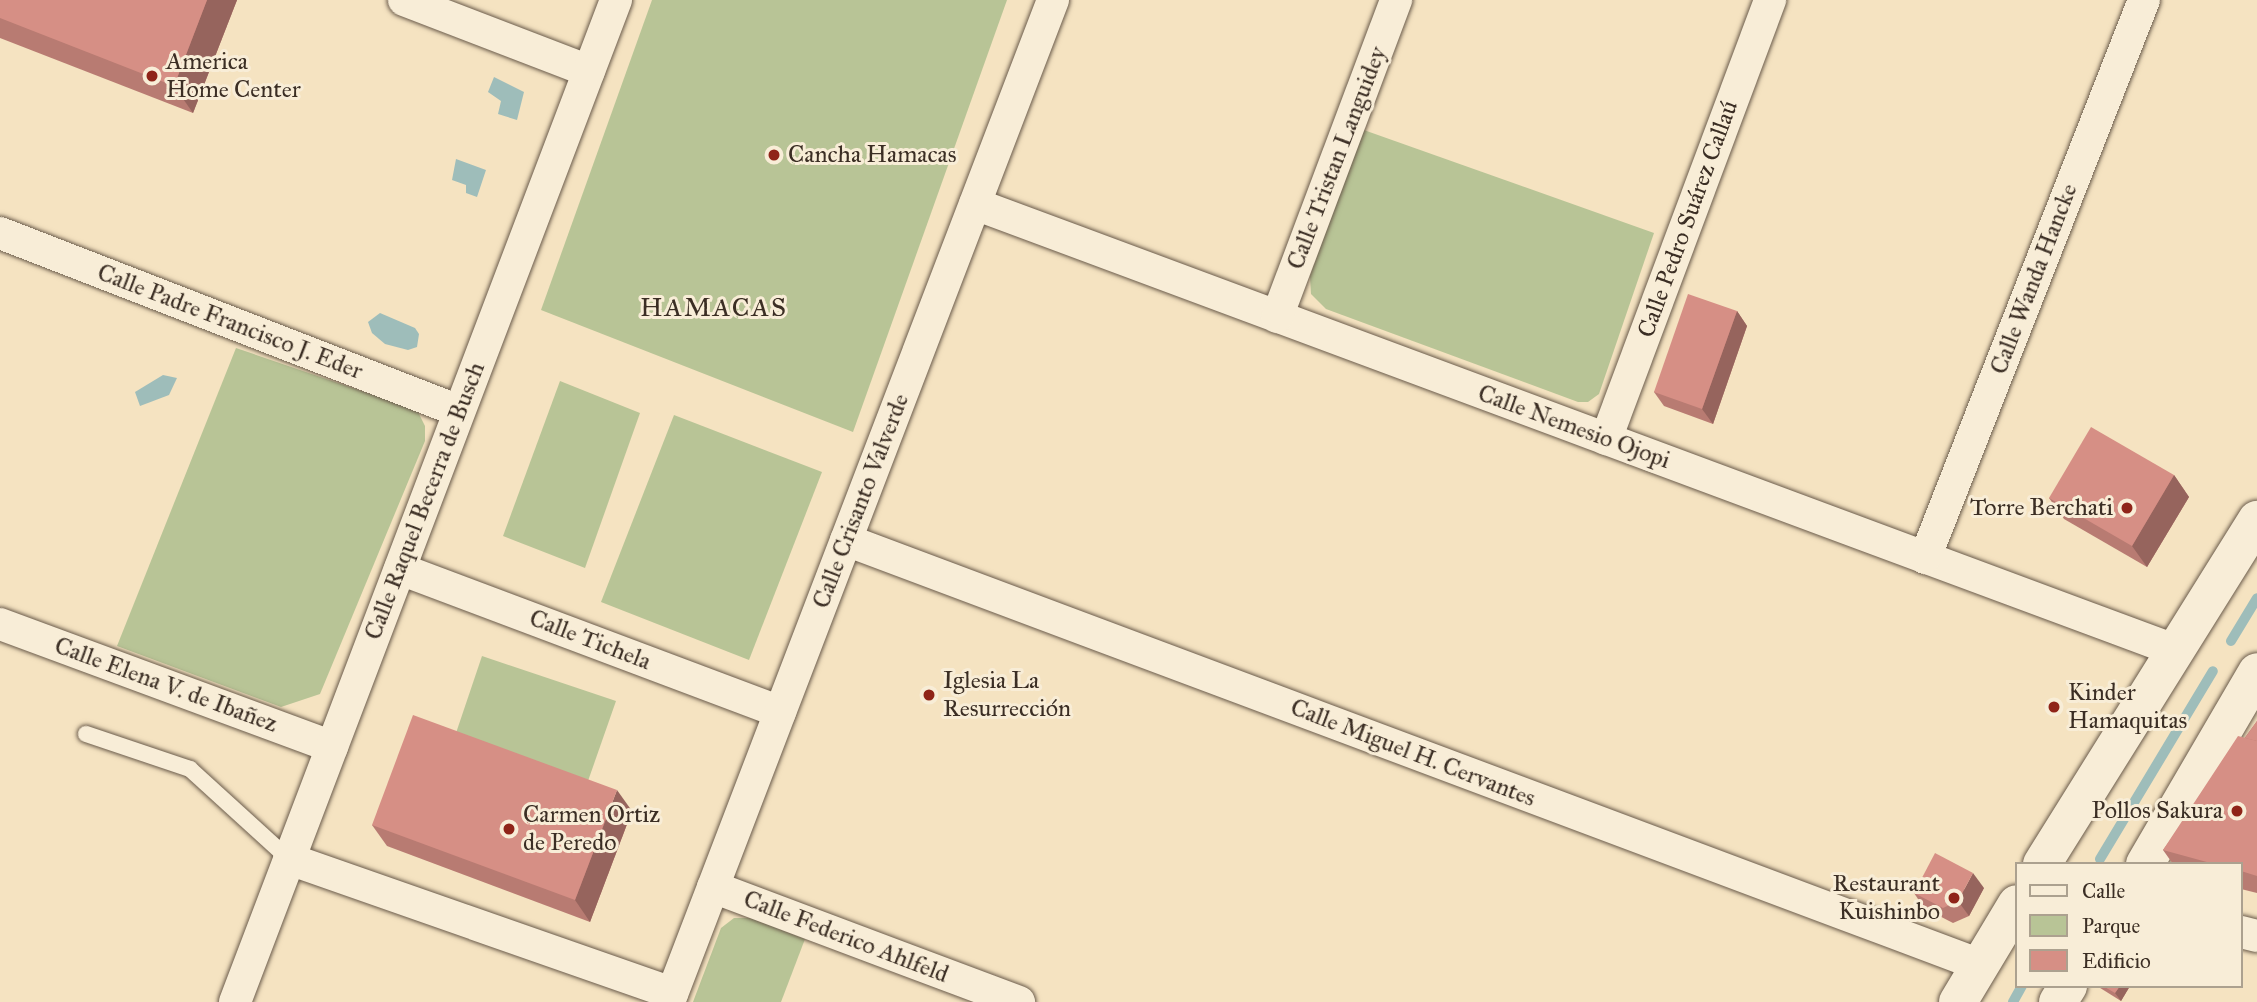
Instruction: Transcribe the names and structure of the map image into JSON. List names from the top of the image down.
{
  "streets": {
    "street": [
      "Calle Tristan Languidey",
      "Calle Pedro Suárez Callaú",
      "Calle Wanda Hancke",
      "Calle Padre Francisco J. Eder",
      "Calle Nemesio Ojopi",
      "Calle Raquel Becerra de Busch",
      "Calle Crisanto Valverde",
      "Calle Tichela",
      "Calle Elena V. de Ibañez",
      "Calle Miguel H. Cervantes",
      "Calle Federico Ahlfeld"
    ]
  },
  "crossings": [
    ["Calle Tristan Languidey", "Calle Nemesio Ojopi"],
    ["Calle Pedro Suárez Callaú", "Calle Nemesio Ojopi"],
    ["Calle Wanda Hancke", "Calle Nemesio Ojopi"],
    ["Calle Padre Francisco J. Eder", "Calle Raquel Becerra de Busch"],
    ["Calle Nemesio Ojopi", "Calle Crisanto Valverde"],
    ["Calle Raquel Becerra de Busch", "Calle Tichela"],
    ["Calle Raquel Becerra de Busch", "Calle Elena V. de Ibañez"],
    ["Calle Crisanto Valverde", "Calle Tichela"],
    ["Calle Crisanto Valverde", "Calle Miguel H. Cervantes"],
    ["Calle Crisanto Valverde", "Calle Federico Ahlfeld"]
  ],
  "districts": ["HAMACAS"],
  "places": [
    "America Home Center",
    "Cancha Hamacas",
    "Torre Berchati",
    "Iglesia La Resurrección",
    "Kinder Hamaquitas",
    "Pollos Sakura",
    "Carmen Ortiz de Peredo",
    "Restaurant Kuishinbo"
  ],
  "legend": ["Calle", "Parque", "Edificio"]
}
